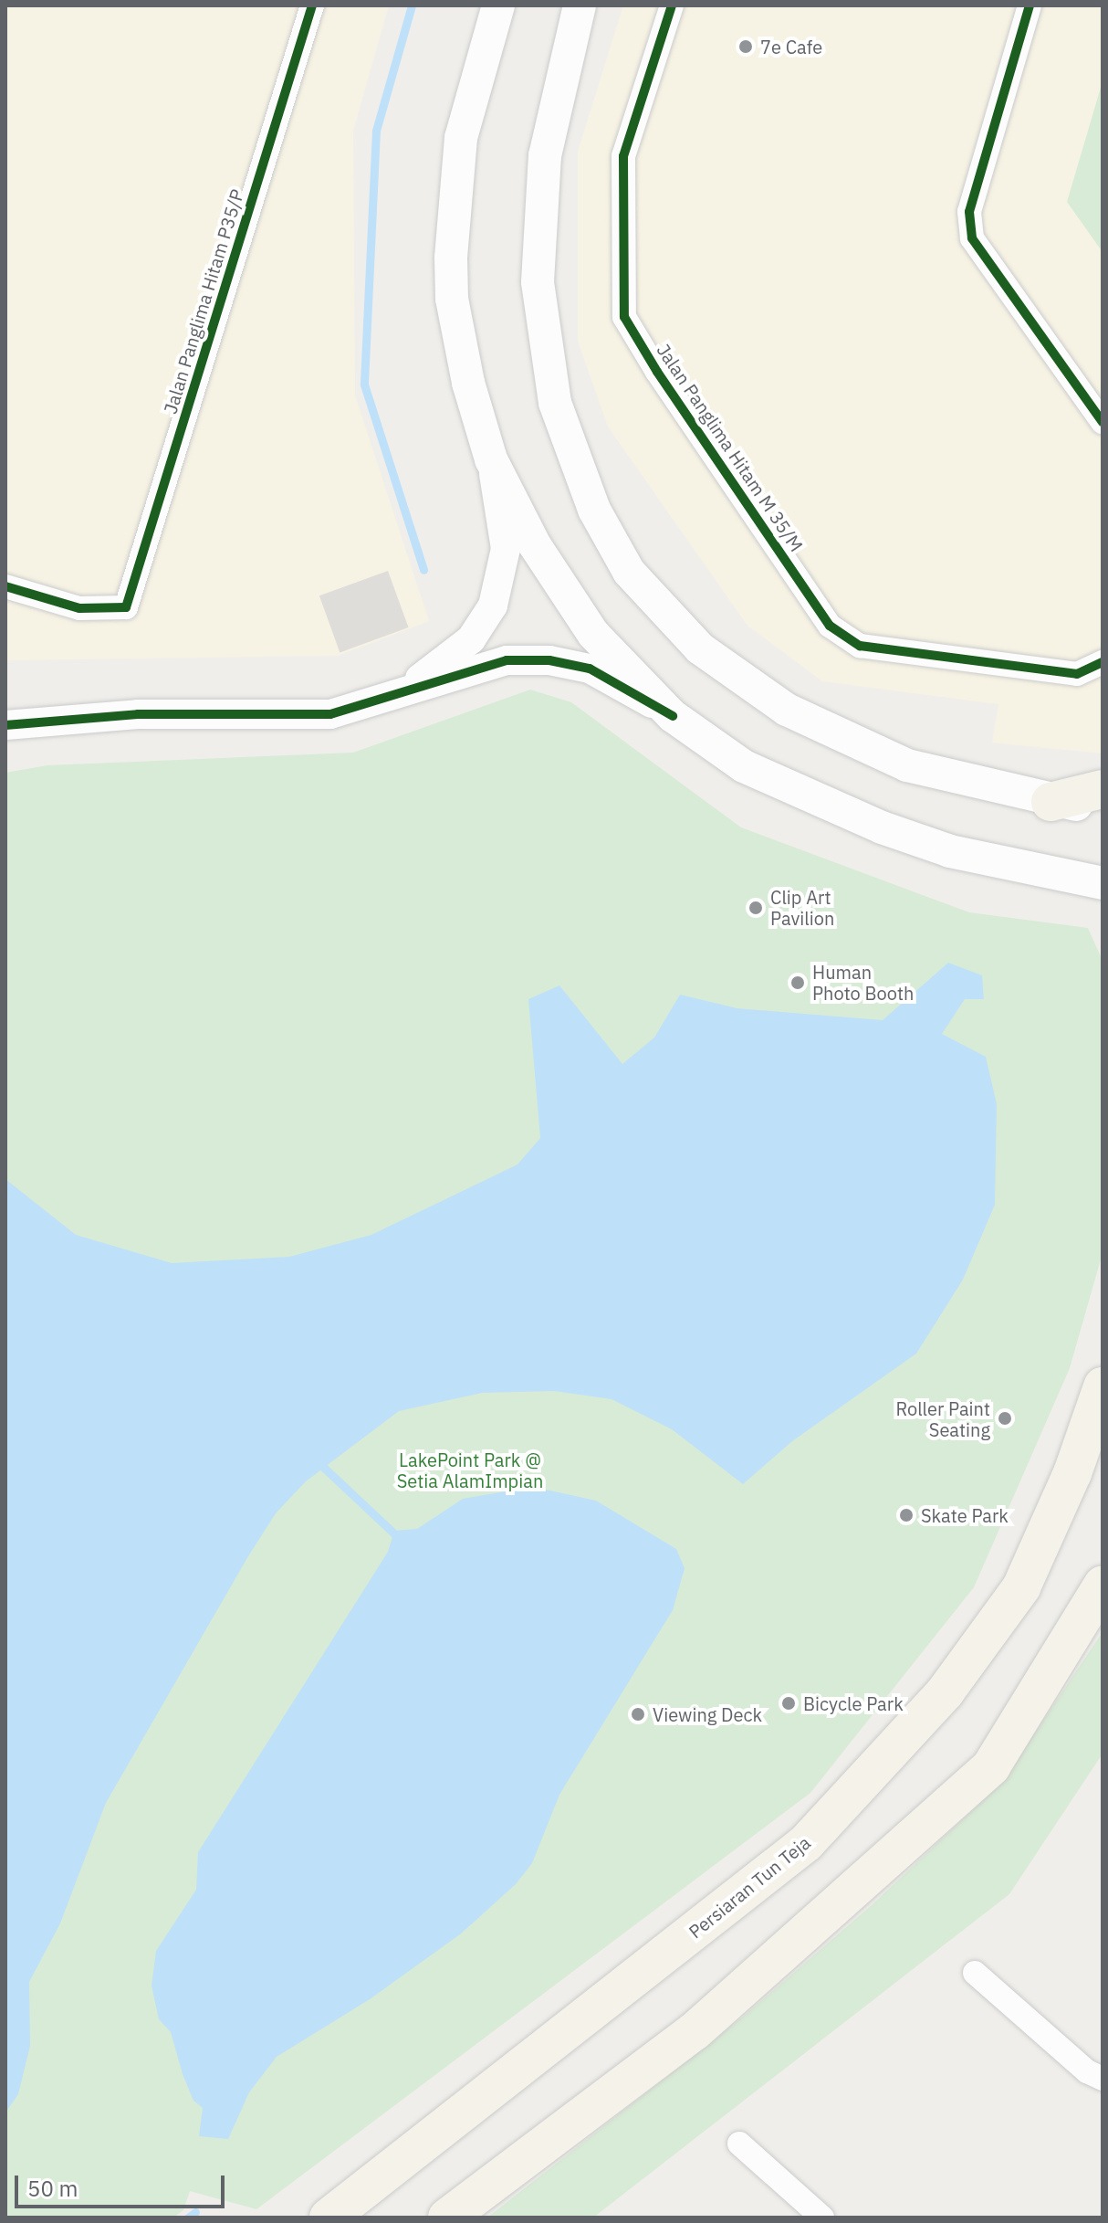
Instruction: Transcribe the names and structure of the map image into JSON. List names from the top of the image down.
{
  "streets": {
    "main road": ["Persiaran Tun Teja"],
    "street": ["Jalan Panglima Hitam P35/P", "Jalan Panglima Hitam M 35/M"]
  },
  "parks": ["LakePoint Park @ Setia AlamImpian"],
  "places": [
    "7e Cafe",
    "Clip Art Pavilion",
    "Human Photo Booth",
    "Roller Paint Seating",
    "Skate Park",
    "Bicycle Park",
    "Viewing Deck"
  ],
  "scale_bar": "50 m"
}
